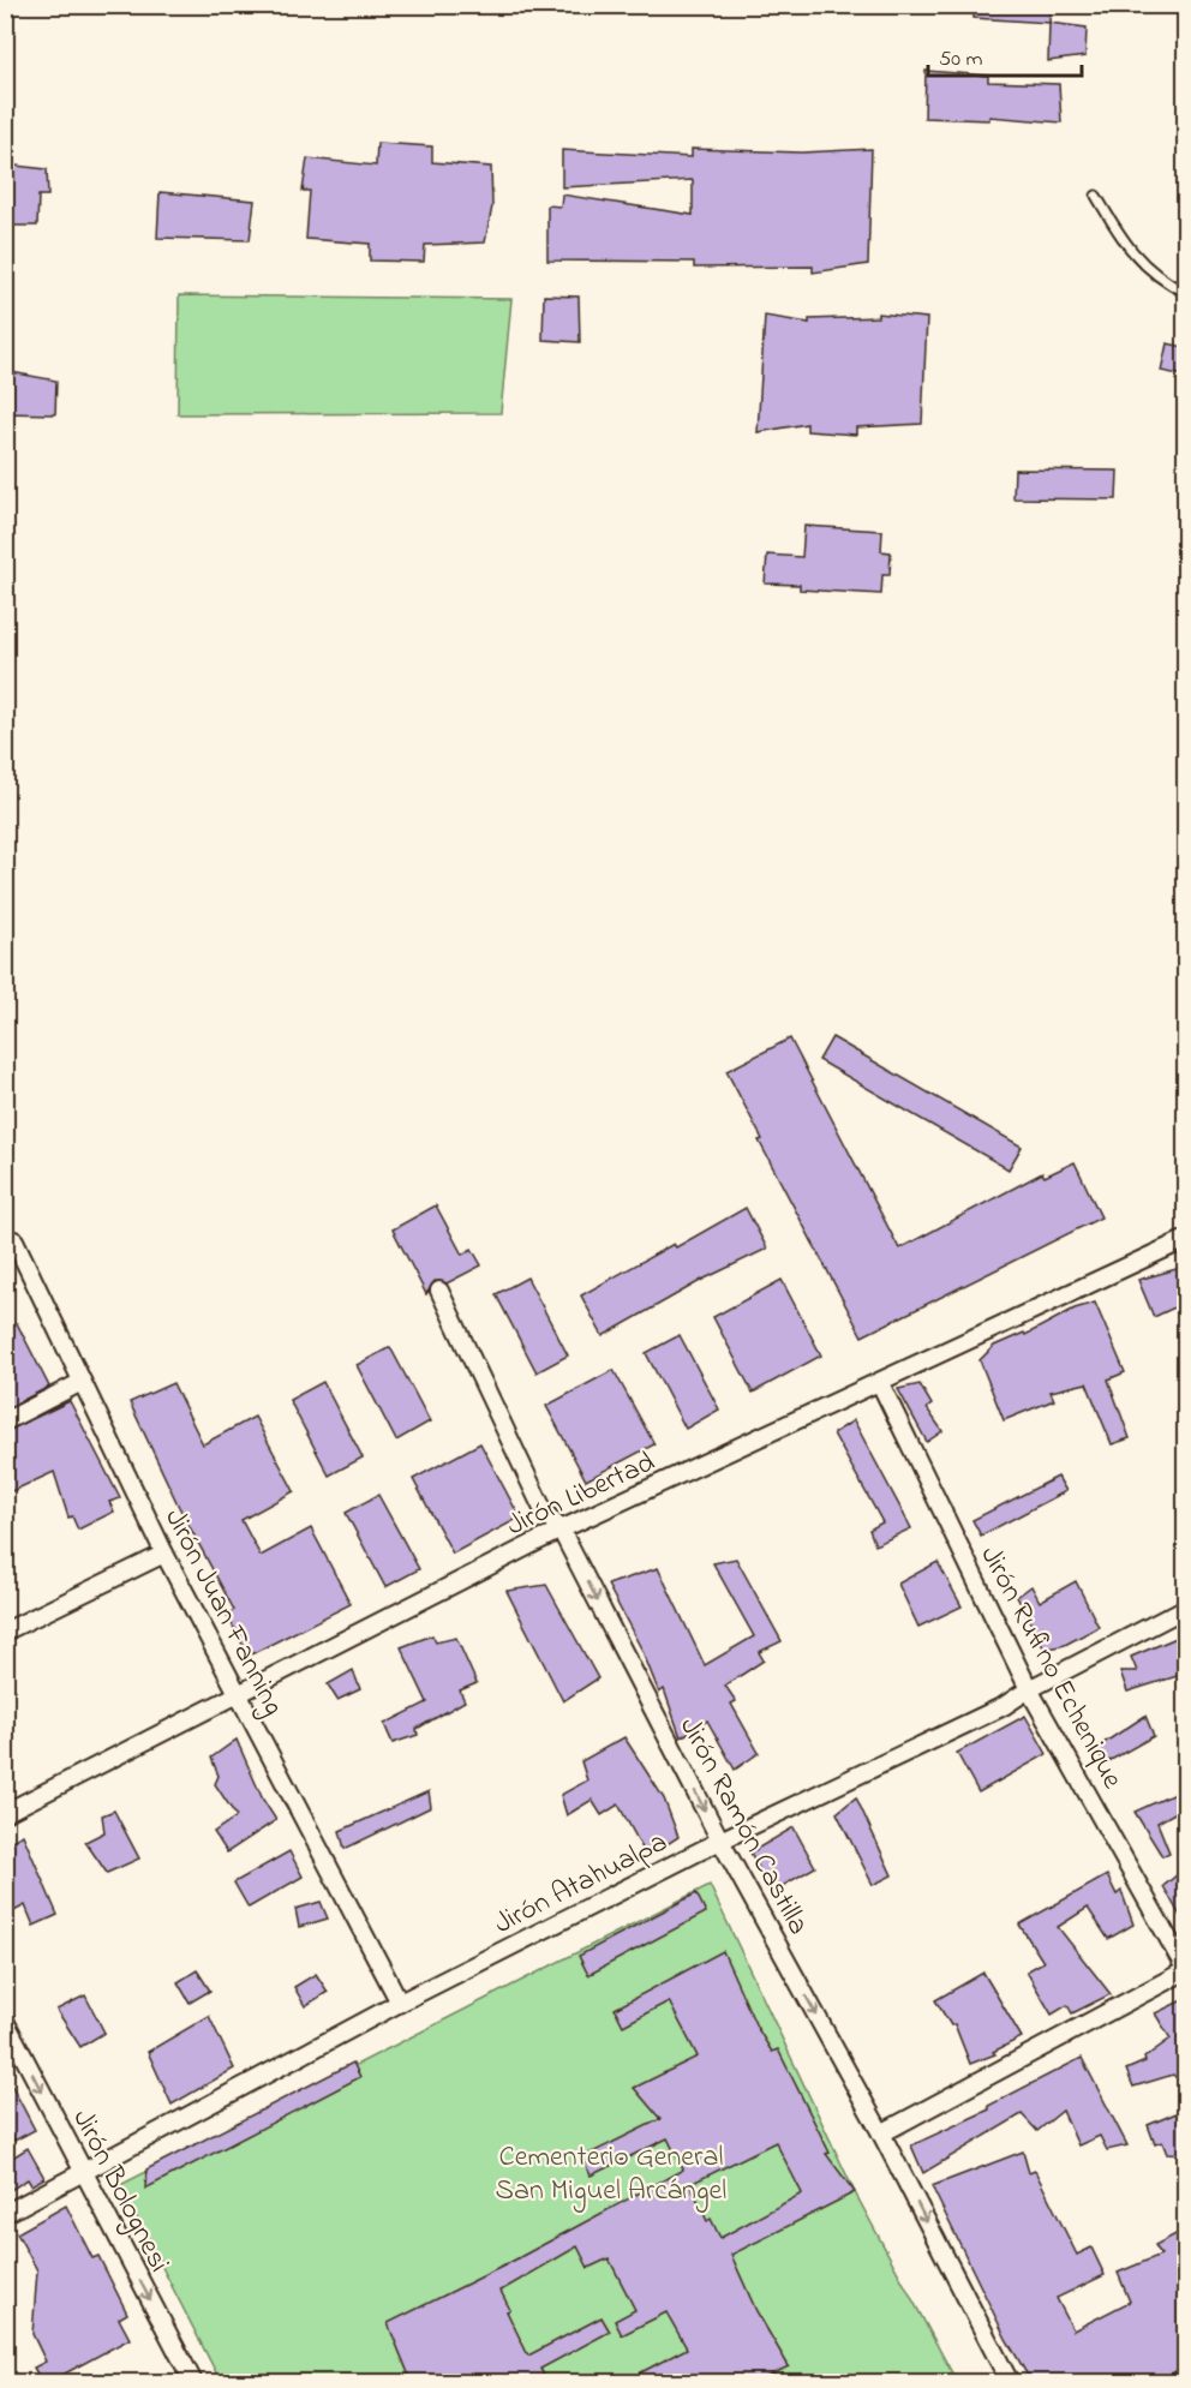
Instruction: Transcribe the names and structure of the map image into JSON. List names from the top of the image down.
{
  "streets": {
    "street": [
      "Jirón Libertad",
      "Jirón Juan Fanning",
      "Jirón Rufino Echenique",
      "Jirón Ramón Castilla",
      "Jirón Atahualpa",
      "Jirón Bolognesi"
    ]
  },
  "crossings": [
    ["Jirón Libertad", "Jirón Juan Fanning"],
    ["Jirón Libertad", "Jirón Rufino Echenique"],
    ["Jirón Libertad", "Jirón Ramón Castilla"],
    ["Jirón Juan Fanning", "Jirón Atahualpa"],
    ["Jirón Rufino Echenique", "Jirón Atahualpa"],
    ["Jirón Ramón Castilla", "Jirón Atahualpa"],
    ["Jirón Atahualpa", "Jirón Bolognesi"]
  ],
  "one_way": ["Jirón Ramón Castilla", "Jirón Bolognesi"],
  "parks": ["Cementerio General San Miguel Arcángel"],
  "scale_bar": "50 m"
}
